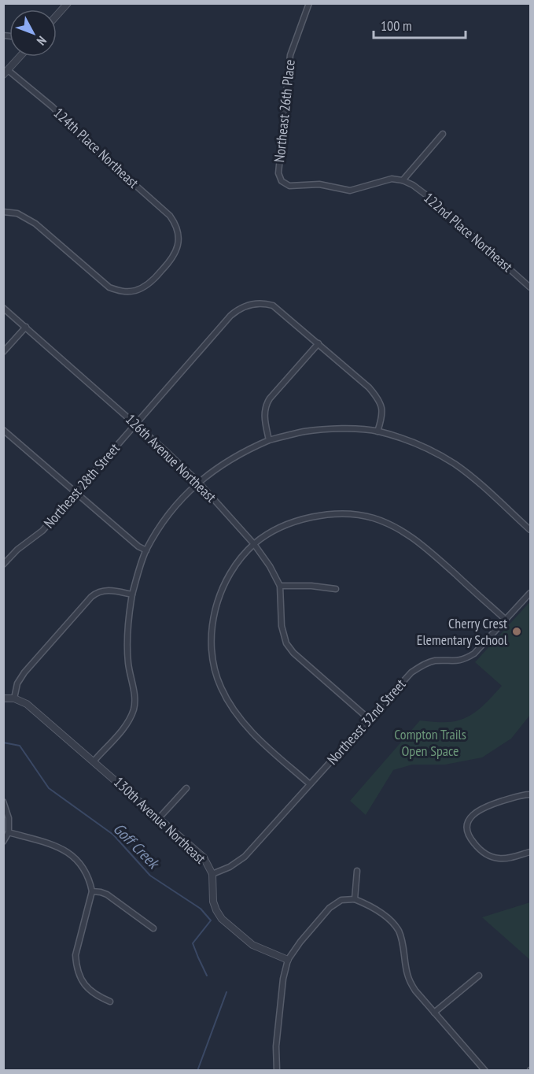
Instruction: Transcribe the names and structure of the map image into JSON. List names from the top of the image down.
{
  "streets": {
    "street": [
      "Northeast 26th Place",
      "124th Place Northeast",
      "122nd Place Northeast",
      "126th Avenue Northeast",
      "Northeast 28th Street",
      "Northeast 32nd Street",
      "130th Avenue Northeast"
    ]
  },
  "crossings": [
    ["Northeast 26th Place", "122nd Place Northeast"],
    ["126th Avenue Northeast", "Northeast 28th Street"],
    ["Northeast 32nd Street", "130th Avenue Northeast"]
  ],
  "water": ["Goff Creek"],
  "parks": ["Compton Trails Open Space"],
  "places": ["Cherry Crest Elementary School"],
  "scale_bar": "100 m",
  "north": "bottom right"
}
